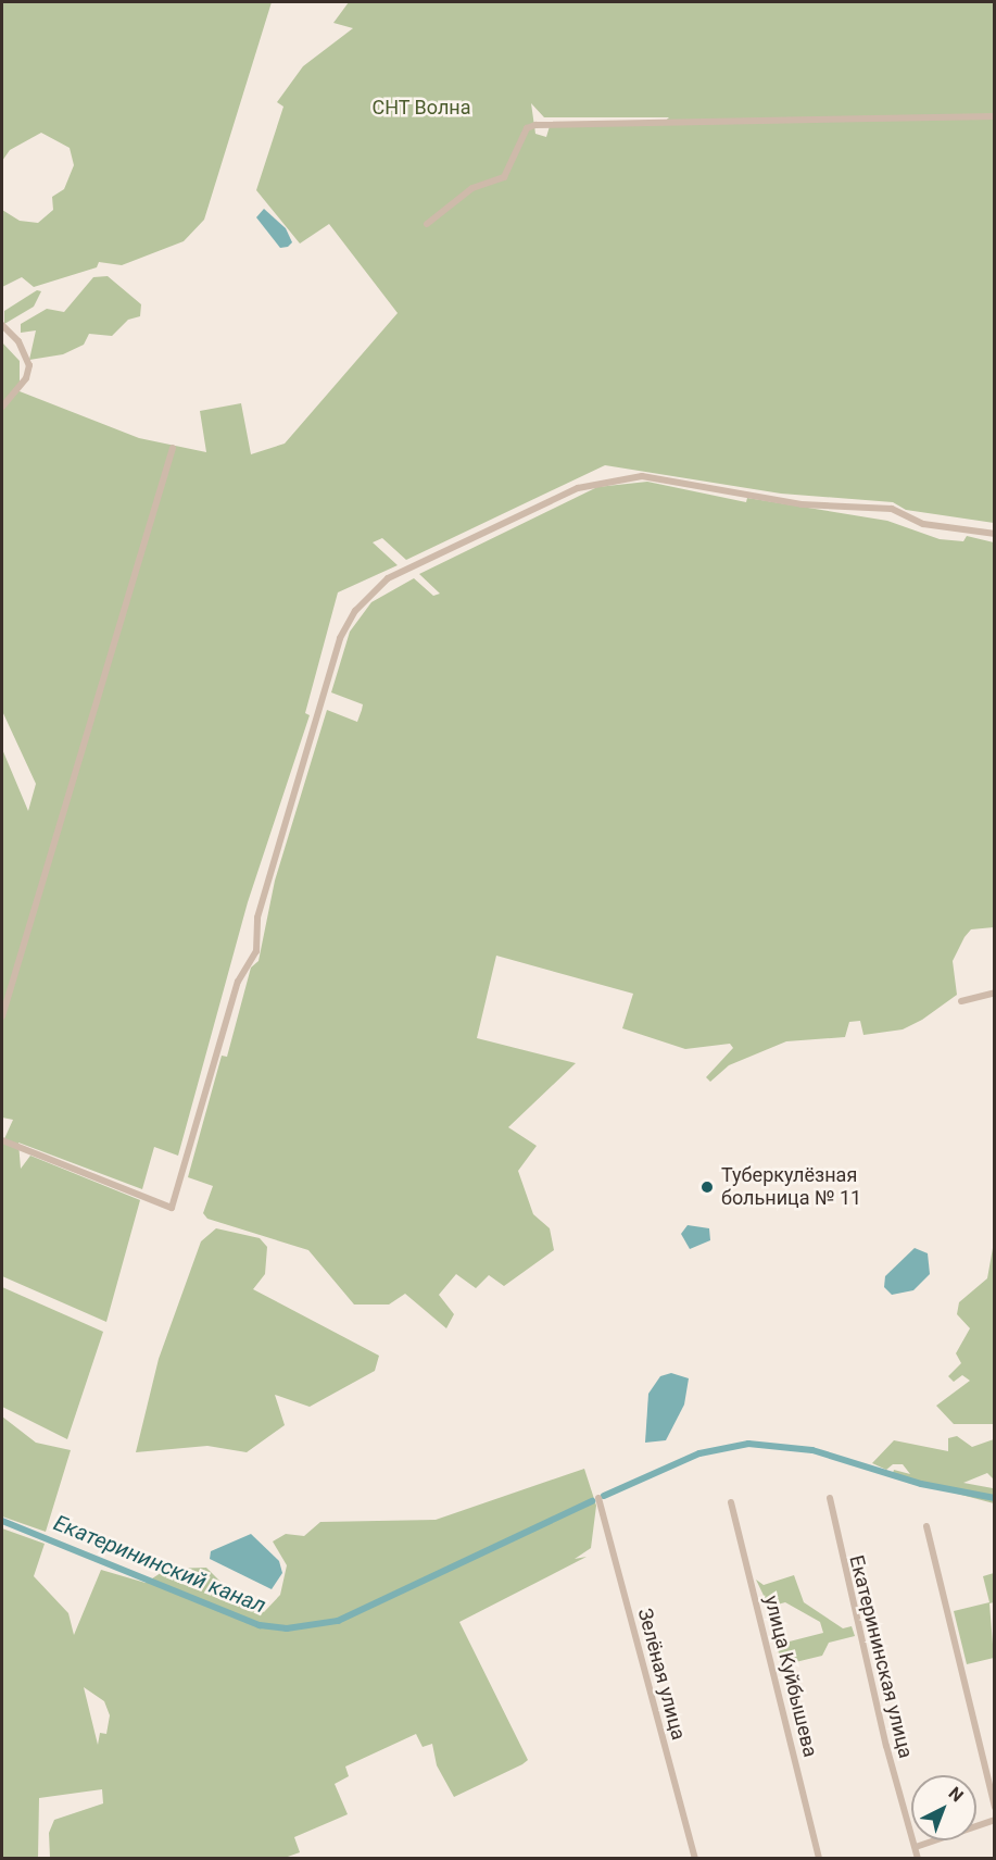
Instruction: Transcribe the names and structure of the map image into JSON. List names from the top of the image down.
{
  "streets": {
    "street": ["Екатерининская улица", "Зелёная улица", "улица Куйбышева"]
  },
  "water": ["Екатерининский канал"],
  "parks": ["СНТ Волна"],
  "places": ["Туберкулёзная больница № 11"],
  "north": "top right"
}
